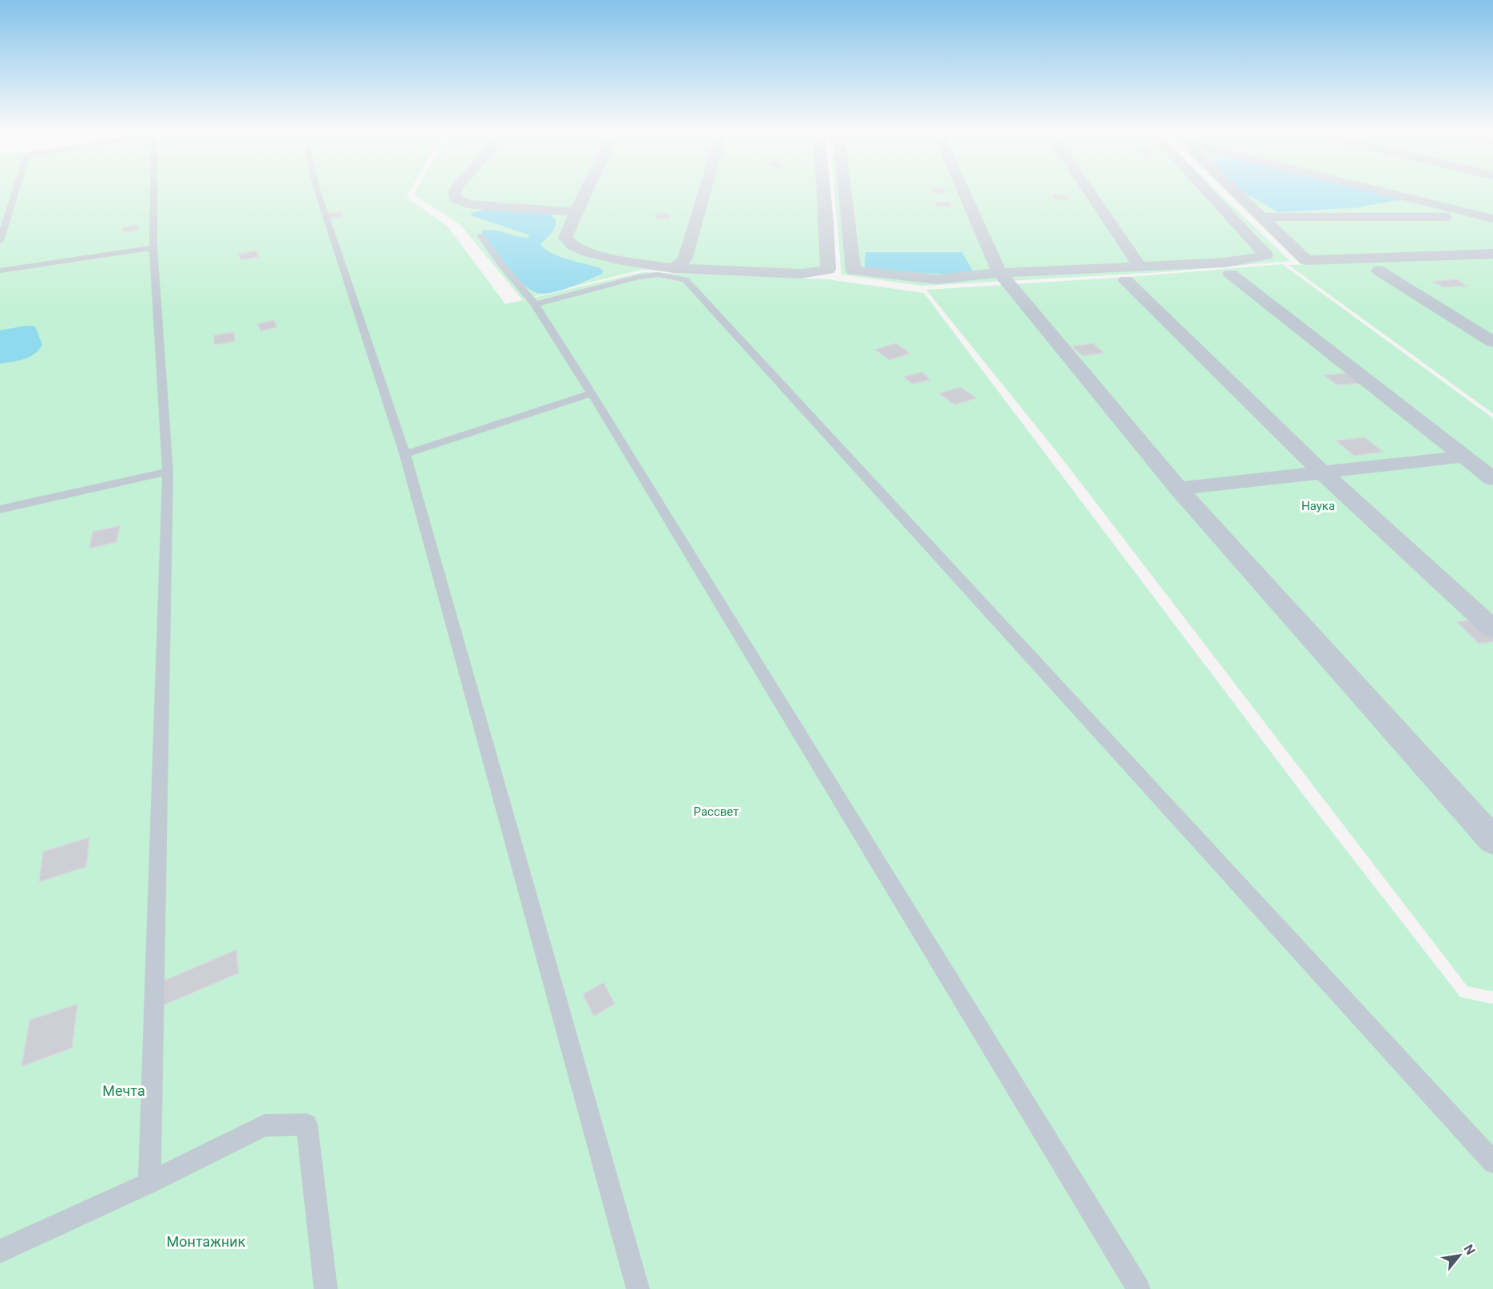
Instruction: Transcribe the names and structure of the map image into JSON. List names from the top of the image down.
{
  "parks": [
    "Наука",
    "Рассвет",
    "Мечта",
    "Монтажник"
  ],
  "north": "top right"
}
